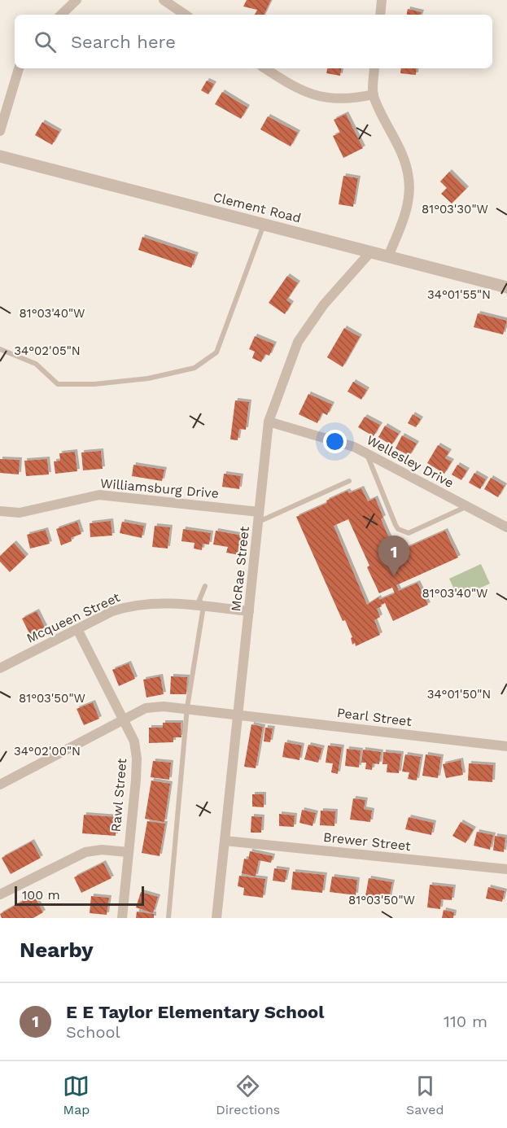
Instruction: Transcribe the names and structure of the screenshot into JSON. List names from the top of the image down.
{
  "streets": {
    "street": [
      "Clement Road",
      "Wellesley Drive",
      "Williamsburg Drive",
      "McRae Street",
      "Mcqueen Street",
      "Pearl Street",
      "Rawl Street",
      "Brewer Street"
    ]
  },
  "crossings": [
    ["Clement Road", "McRae Street"],
    ["Wellesley Drive", "McRae Street"],
    ["Williamsburg Drive", "McRae Street"],
    ["McRae Street", "Mcqueen Street"],
    ["McRae Street", "Pearl Street"],
    ["McRae Street", "Brewer Street"],
    ["Mcqueen Street", "Rawl Street"],
    ["Pearl Street", "Rawl Street"]
  ],
  "scale_bar": "100 m",
  "page": {
    "search": "Search here",
    "pins": "1",
    "scale": "100 m",
    "heading": "Nearby",
    "list": [
      {
        "mark": "1",
        "name": "E E Taylor Elementary School",
        "note": "School",
        "value": "110 m"
      }
    ],
    "nav": ["Map", "Directions", "Saved"]
  },
  "coordinates": [
    "81°03'30\"W",
    "34°01'55\"N",
    "81°03'40\"W",
    "34°02'05\"N",
    "34°01'50\"N",
    "81°03'50\"W",
    "34°02'00\"N"
  ]
}
